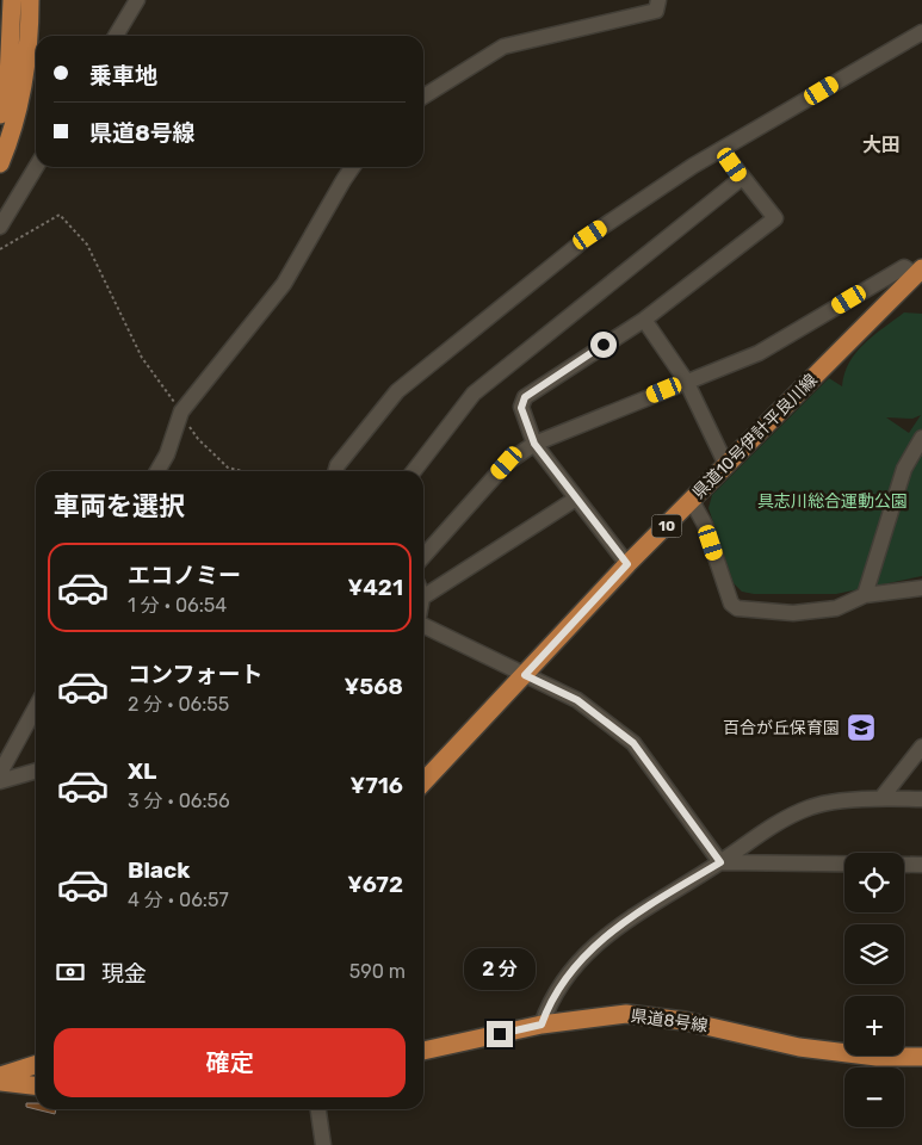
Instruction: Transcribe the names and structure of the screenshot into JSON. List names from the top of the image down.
{
  "streets": {
    "main road": ["県道10号伊計平良川線", "10", "県道8号線"]
  },
  "districts": ["大田"],
  "parks": ["具志川総合運動公園"],
  "places": {
    "school or university": ["百合が丘保育園"]
  },
  "page": {
    "banner": ["乗車地", "県道8号線"],
    "heading": "車両を選択",
    "list": [
      {
        "name": "エコノミー",
        "note": "1 分 · 06:54",
        "value": "¥421"
      },
      {
        "name": "コンフォート",
        "note": "2 分 · 06:55",
        "value": "¥568"
      },
      {
        "name": "XL",
        "note": "3 分 · 06:56",
        "value": "¥716"
      },
      {
        "name": "Black",
        "note": "4 分 · 06:57",
        "value": "¥672"
      }
    ],
    "map_buttons": ["+", "−"],
    "pay": ["現金", "590 m"],
    "bubble": "2 分",
    "buttons": "確定"
  }
}
